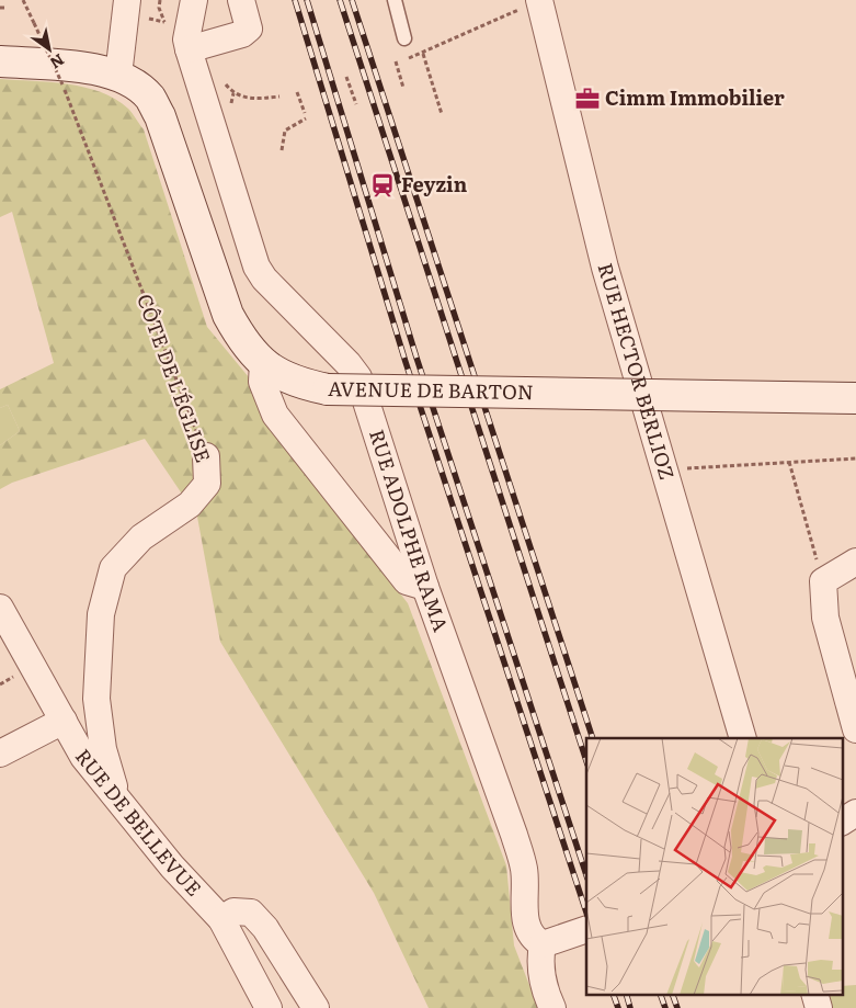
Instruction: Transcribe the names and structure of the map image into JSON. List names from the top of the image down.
{
  "streets": {
    "street": [
      "RUE HECTOR BERLIOZ",
      "CÔTE DE L'ÉGLISE",
      "AVENUE DE BARTON",
      "RUE ADOLPHE RAMA",
      "RUE DE BELLEVUE"
    ]
  },
  "crossings": [
    ["CÔTE DE L'ÉGLISE", "RUE DE BELLEVUE"]
  ],
  "places": {
    "office": ["Cimm Immobilier"],
    "station": ["Feyzin"]
  },
  "north": "bottom right"
}
